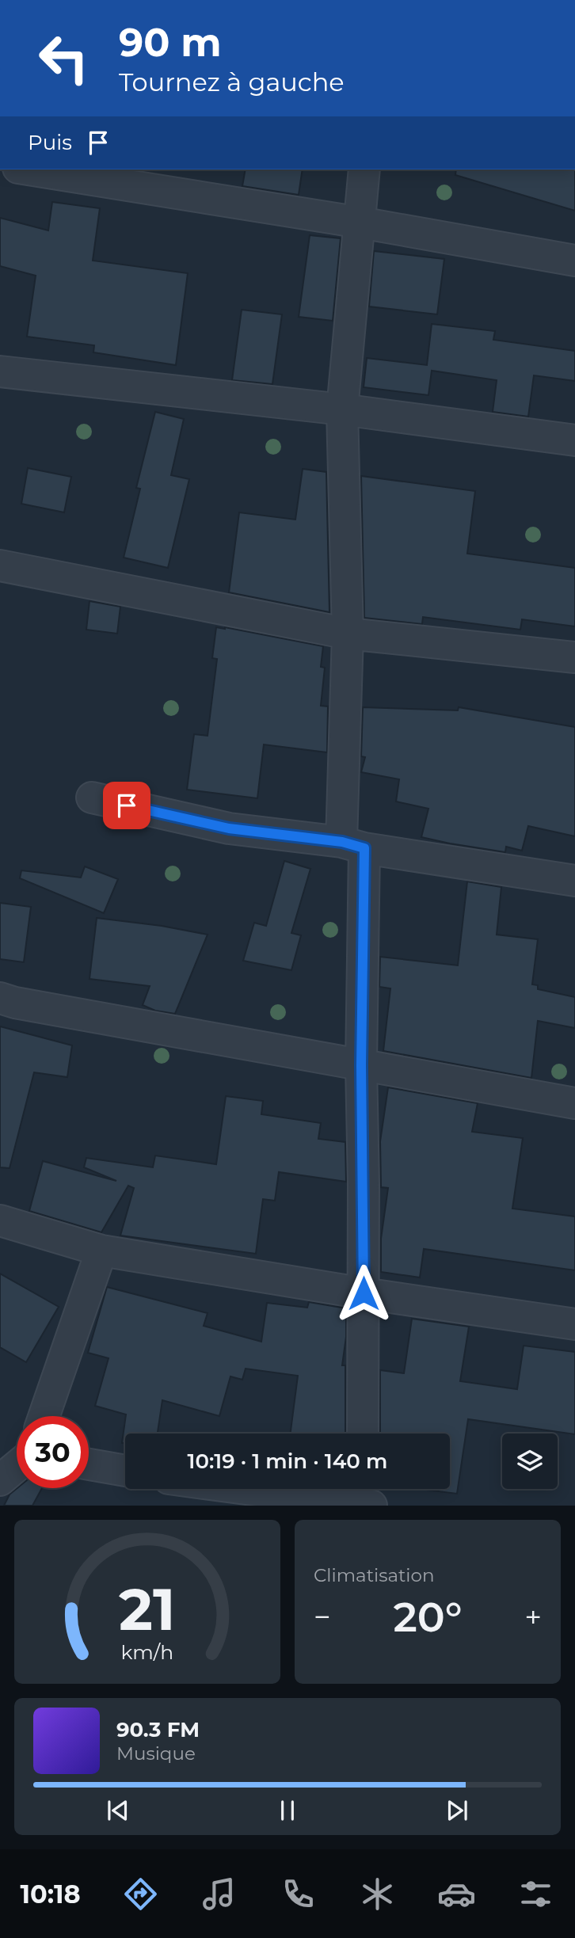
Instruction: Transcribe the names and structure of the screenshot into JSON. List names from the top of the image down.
{
  "page": {
    "turn": ["90 m", "Tournez à gauche"],
    "then": "Puis",
    "limit": "30",
    "trip": "10:19 · 1 min · 140 m",
    "tile": "Climatisation",
    "heat": ["−", "20°", "+"],
    "song": ["90.3 FM", "Musique"],
    "tabs": "10:18",
    "gauge": ["21", "km/h"]
  }
}
